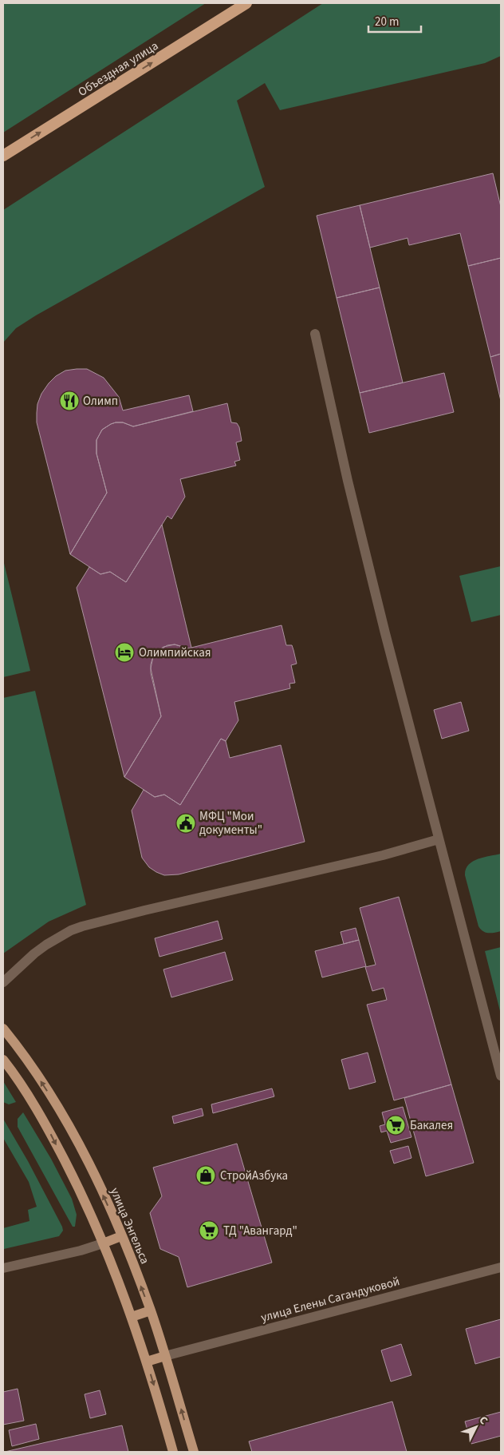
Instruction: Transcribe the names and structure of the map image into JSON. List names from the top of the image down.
{
  "streets": {
    "highway": ["Объездная улица"],
    "main road": ["улица Энгельса"],
    "street": ["улица Елены Сагандуковой"]
  },
  "crossings": [
    ["улица Энгельса", "улица Елены Сагандуковой"]
  ],
  "one_way": ["Объездная улица"],
  "places": {
    "restaurant": ["Олимп"],
    "hotel": ["Олимпийская"],
    "public building": ["МФЦ \"Мои документы\""],
    "supermarket": ["Бакалея", "ТД \"Авангард\""],
    "shop": ["СтройАзбука"]
  },
  "scale_bar": "20 m",
  "north": "top right"
}
